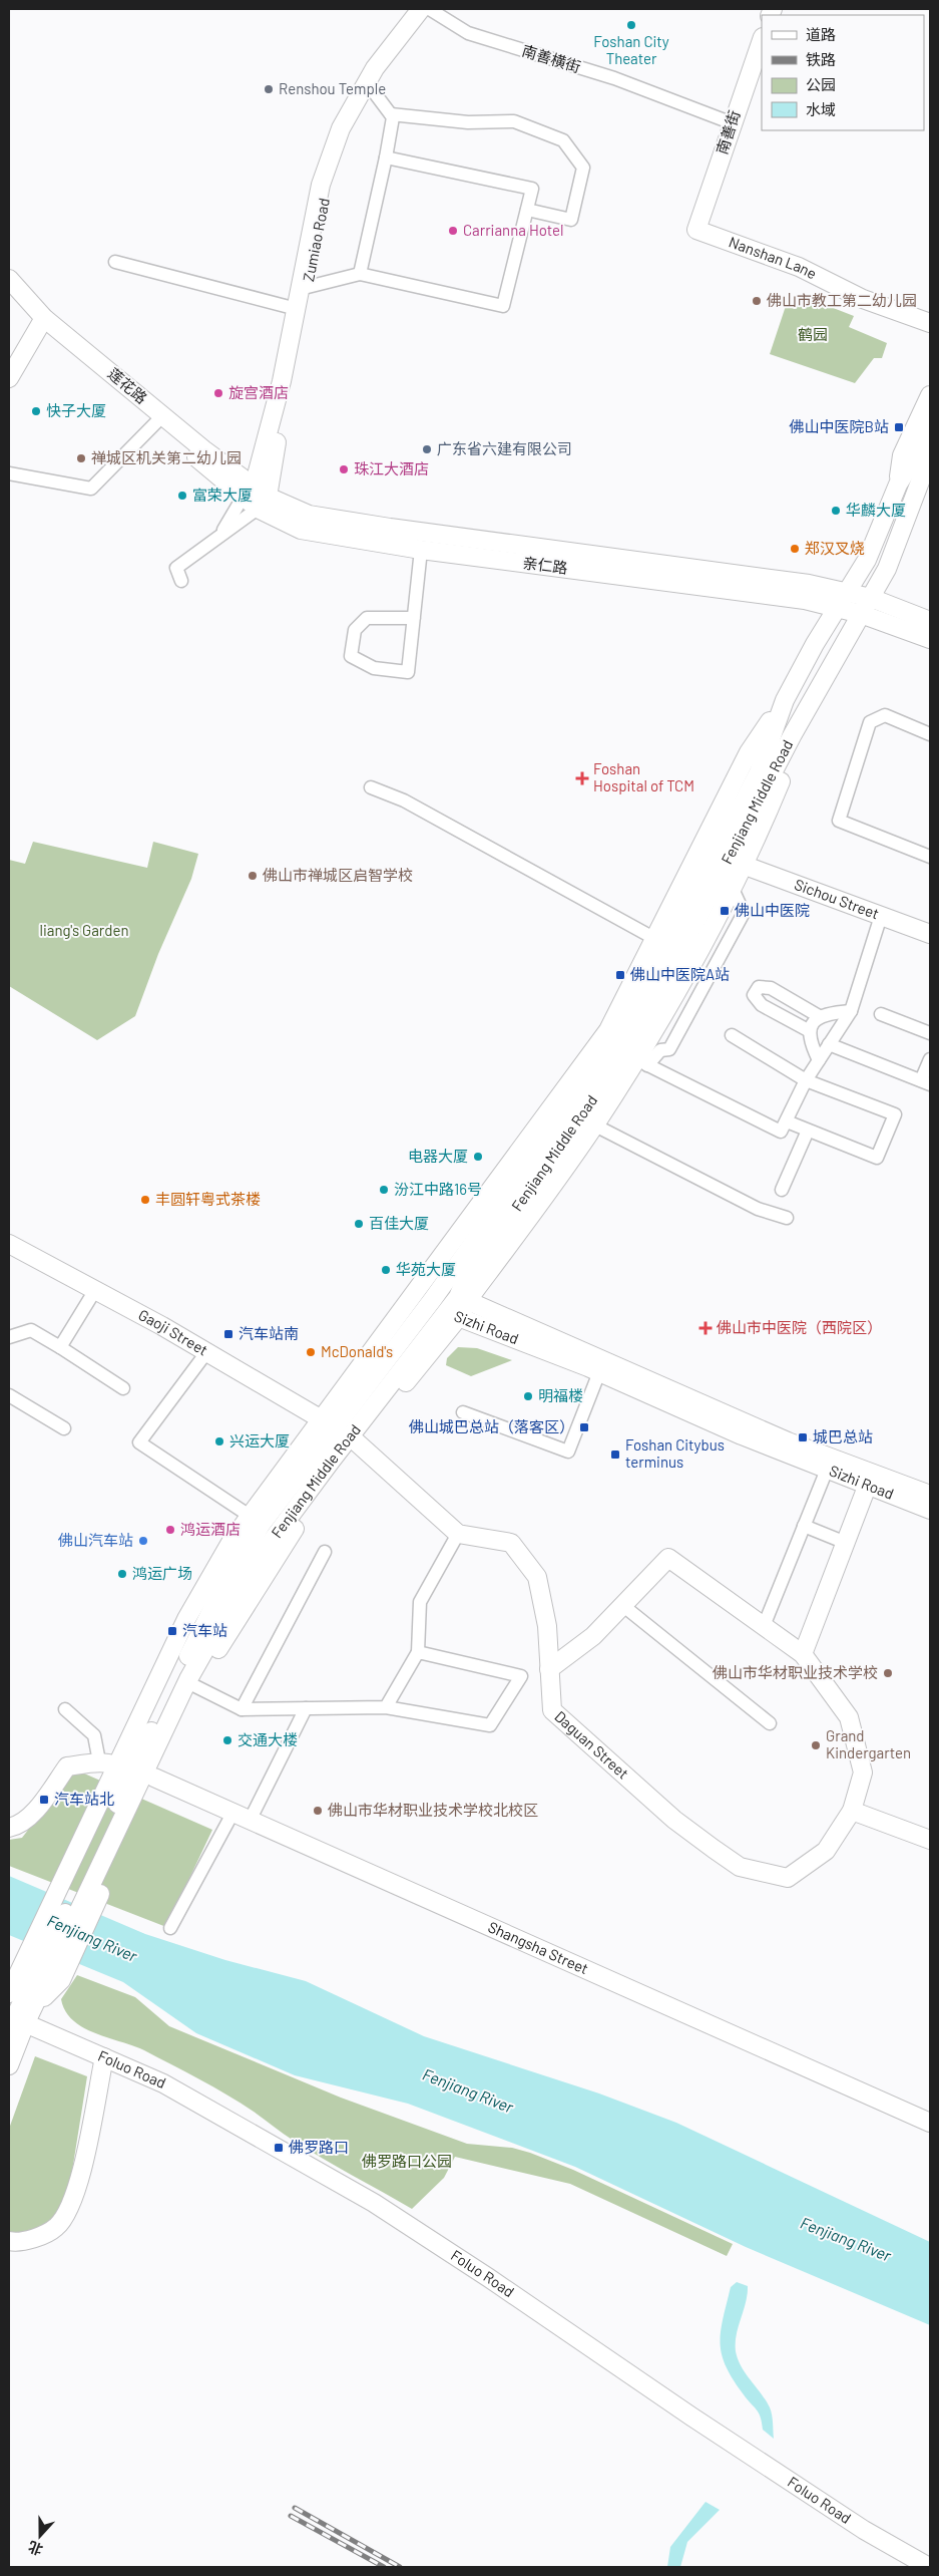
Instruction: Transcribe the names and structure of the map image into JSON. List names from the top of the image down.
{
  "streets": {
    "main road": [
      "南善街",
      "Zumiao Road",
      "Nanshan Lane",
      "莲花路",
      "亲仁路",
      "Fenjiang Middle Road",
      "Sichou Street",
      "Sizhi Road",
      "Gaoji Street",
      "Daguan Street",
      "Shangsha Street",
      "Foluo Road"
    ],
    "street": ["南善横街"]
  },
  "crossings": [
    ["南善横街", "南善街"],
    ["南善横街", "Zumiao Road"],
    ["南善街", "Nanshan Lane"],
    ["Zumiao Road", "莲花路"],
    ["Zumiao Road", "亲仁路"],
    ["莲花路", "亲仁路"],
    ["亲仁路", "Fenjiang Middle Road"],
    ["Fenjiang Middle Road", "Sizhi Road"],
    ["Fenjiang Middle Road", "Gaoji Street"],
    ["Fenjiang Middle Road", "Shangsha Street"]
  ],
  "water": ["Fenjiang River"],
  "parks": ["鹤园", "liang's Garden", "佛罗路口公园"],
  "places": {
    "other": [
      "Foshan City Theater",
      "Renshou Temple",
      "Carrianna Hotel",
      "佛山市教工第二幼儿园",
      "旋宫酒店",
      "快子大厦",
      "广东省六建有限公司",
      "禅城区机关第二幼儿园",
      "珠江大酒店",
      "富荣大厦",
      "华麟大厦",
      "郑汉叉烧",
      "佛山市禅城区启智学校",
      "电器大厦",
      "汾江中路16号",
      "丰圆轩粤式茶楼",
      "百佳大厦",
      "华苑大厦",
      "McDonald's",
      "明福楼",
      "兴运大厦",
      "鸿运酒店",
      "佛山汽车站",
      "鸿运广场",
      "佛山市华材职业技术学校",
      "交通大楼",
      "Grand Kindergarten",
      "佛山市华材职业技术学校北校区"
    ],
    "transit": [
      "佛山中医院B站",
      "佛山中医院",
      "佛山中医院A站",
      "汽车站南",
      "佛山城巴总站（落客区）",
      "城巴总站",
      "Foshan Citybus terminus",
      "汽车站",
      "汽车站北",
      "佛罗路口"
    ],
    "health": ["Foshan Hospital of TCM", "佛山市中医院（西院区）"]
  },
  "legend": [
    "道路",
    "铁路",
    "公园",
    "水域"
  ],
  "north": "bottom"
}
